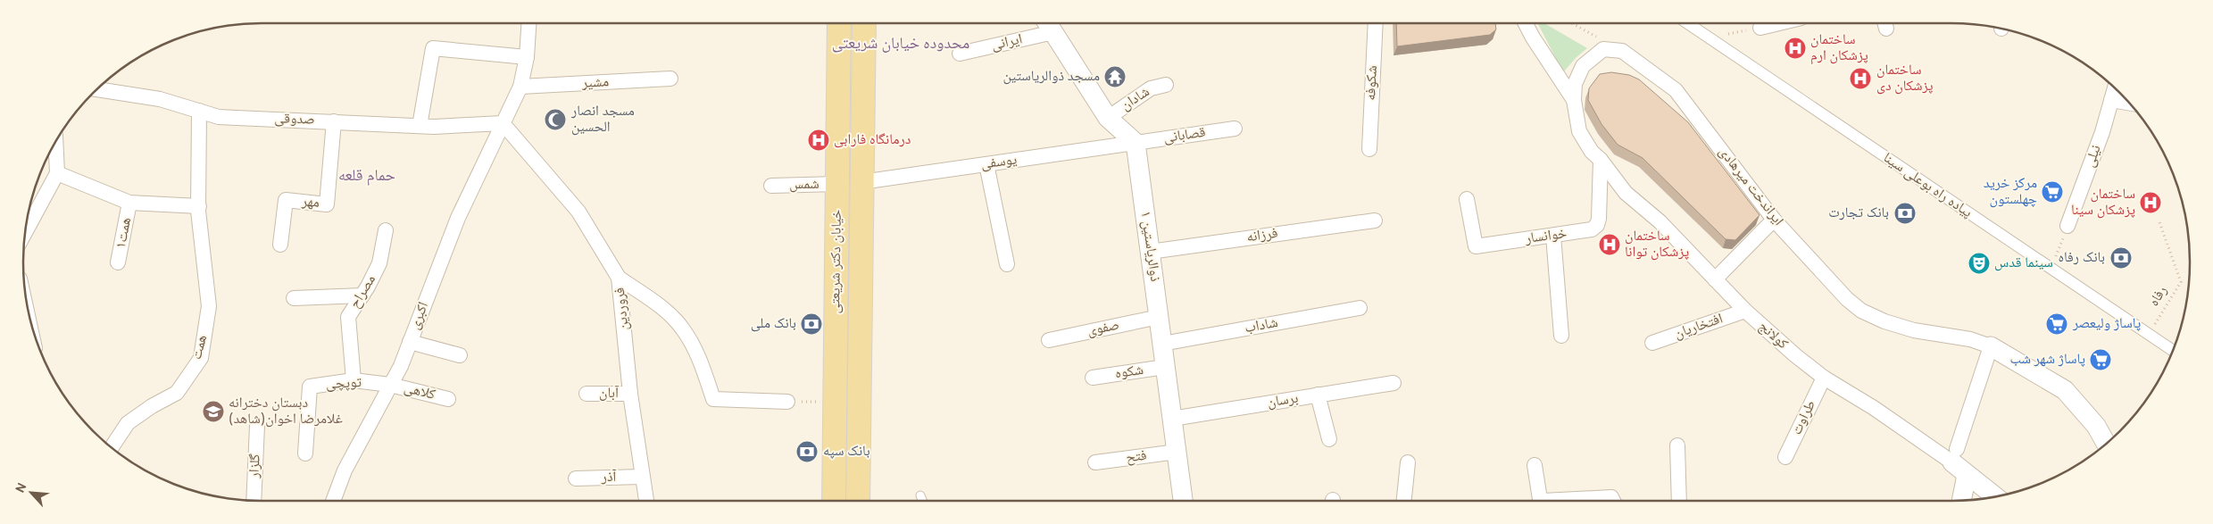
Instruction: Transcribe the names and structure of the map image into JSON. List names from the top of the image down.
{
  "streets": {
    "main road": ["خیابان دکتر شریعتی"],
    "street": [
      "ایرانی",
      "مشیر",
      "شکوفه",
      "شادان",
      "صدوقی",
      "قصابانی",
      "نیلی",
      "یوسفی",
      "شمس",
      "پیاده راه بوعلی سینا",
      "ایراندخت میرهادی",
      "مهر",
      "همت۱",
      "فرزانه",
      "خوانسار",
      "ذوالریاستین ۱",
      "مصراح",
      "فروردین",
      "اکبری",
      "شاداب",
      "افتخاریان",
      "صفوی",
      "کولانج",
      "همت",
      "شکوه",
      "توپچی",
      "کلاهی",
      "آبان",
      "برسان",
      "طراوت",
      "فتح",
      "گلزار",
      "آذر"
    ],
    "path": ["رفاه"]
  },
  "crossings": [
    ["مشیر", "اکبری"],
    ["صدوقی", "مهر"],
    ["صدوقی", "فروردین"],
    ["صدوقی", "اکبری"],
    ["صدوقی", "همت"],
    ["قصابانی", "یوسفی"],
    ["قصابانی", "ذوالریاستین ۱"],
    ["یوسفی", "ذوالریاستین ۱"],
    ["یوسفی", "خیابان دکتر شریعتی"],
    ["شمس", "خیابان دکتر شریعتی"],
    ["پیاده راه بوعلی سینا", "رفاه"],
    ["فرزانه", "ذوالریاستین ۱"],
    ["خوانسار", "کولانج"],
    ["ذوالریاستین ۱", "شاداب"],
    ["ذوالریاستین ۱", "صفوی"],
    ["ذوالریاستین ۱", "شکوه"],
    ["ذوالریاستین ۱", "برسان"],
    ["ذوالریاستین ۱", "فتح"],
    ["مصراح", "توپچی"],
    ["فروردین", "اکبری"],
    ["فروردین", "آبان"],
    ["فروردین", "آذر"],
    ["اکبری", "توپچی"],
    ["اکبری", "کلاهی"],
    ["افتخاریان", "کولانج"],
    ["کولانج", "طراوت"],
    ["توپچی", "کلاهی"]
  ],
  "districts": ["محدوده خیابان شریعتی", "حمام قلعه"],
  "places": {
    "hospital": [
      "ساختمان پزشکان ارم",
      "ساختمان پزشکان دی",
      "درمانگاه فارابی",
      "ساختمان پزشکان سینا",
      "ساختمان پزشکان توانا"
    ],
    "temple": ["مسجد ذوالریاستین"],
    "mosque": ["مسجد انصار الحسین"],
    "supermarket": ["مرکز خرید چهلستون", "پاساژ ولیعصر", "پاساژ شهر شب"],
    "bank": [
      "بانک تجارت",
      "بانک رفاه",
      "بانک ملی",
      "بانک سپه"
    ],
    "theatre": ["سینما قدس"],
    "school or university": ["دبستان دخترانه غلامرضا اخوان(شاهد)"]
  },
  "north": "top left"
}
